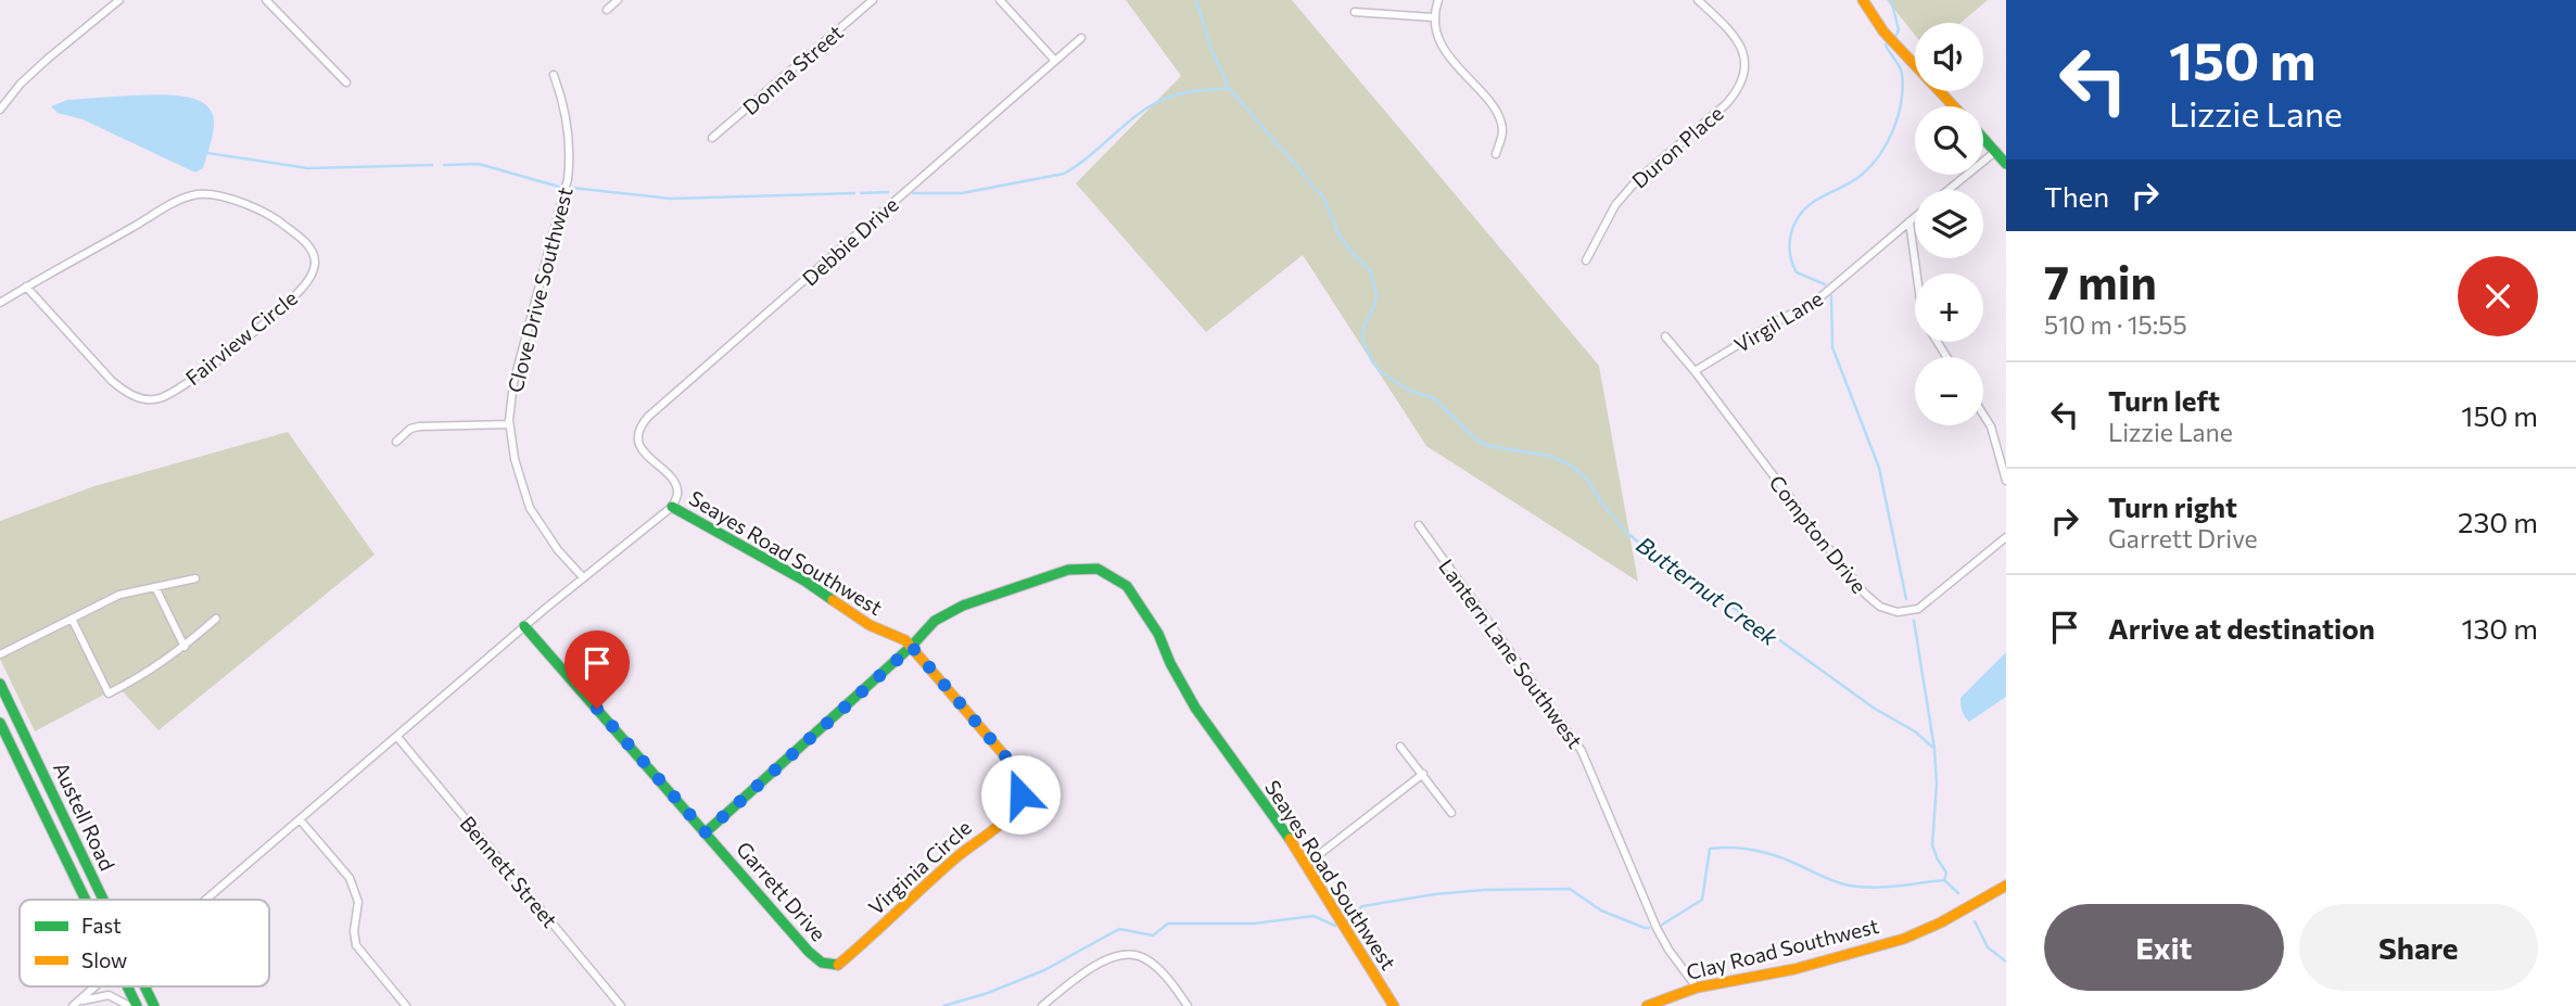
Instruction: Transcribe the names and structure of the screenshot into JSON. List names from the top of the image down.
{
  "streets": {
    "street": [
      "Donna Street",
      "Duron Place",
      "Debbie Drive",
      "Clove Drive Southwest",
      "Virgil Lane",
      "Fairview Circle",
      "Compton Drive",
      "Seayes Road Southwest",
      "Lantern Lane Southwest",
      "Austell Road",
      "Virginia Circle",
      "Bennett Street",
      "Garrett Drive",
      "Clay Road Southwest"
    ]
  },
  "crossings": [
    ["Debbie Drive", "Seayes Road Southwest"],
    ["Clove Drive Southwest", "Seayes Road Southwest"],
    ["Virgil Lane", "Compton Drive"],
    ["Seayes Road Southwest", "Virginia Circle"],
    ["Seayes Road Southwest", "Bennett Street"],
    ["Seayes Road Southwest", "Garrett Drive"],
    ["Lantern Lane Southwest", "Clay Road Southwest"],
    ["Virginia Circle", "Garrett Drive"]
  ],
  "water": ["Butternut Creek"],
  "legend": ["Fast", "Slow"],
  "page": {
    "turn": ["150 m", "Lizzie Lane"],
    "map_buttons": ["+", "−"],
    "then": "Then",
    "heading": ["7 min", "510 m · 15:55"],
    "list": [
      {
        "name": "Turn left",
        "note": "Lizzie Lane",
        "value": "150 m"
      },
      {
        "name": "Turn right",
        "note": "Garrett Drive",
        "value": "230 m"
      },
      {
        "name": "Arrive at destination",
        "value": "130 m"
      }
    ],
    "buttons": ["Exit", "Share"]
  }
}
